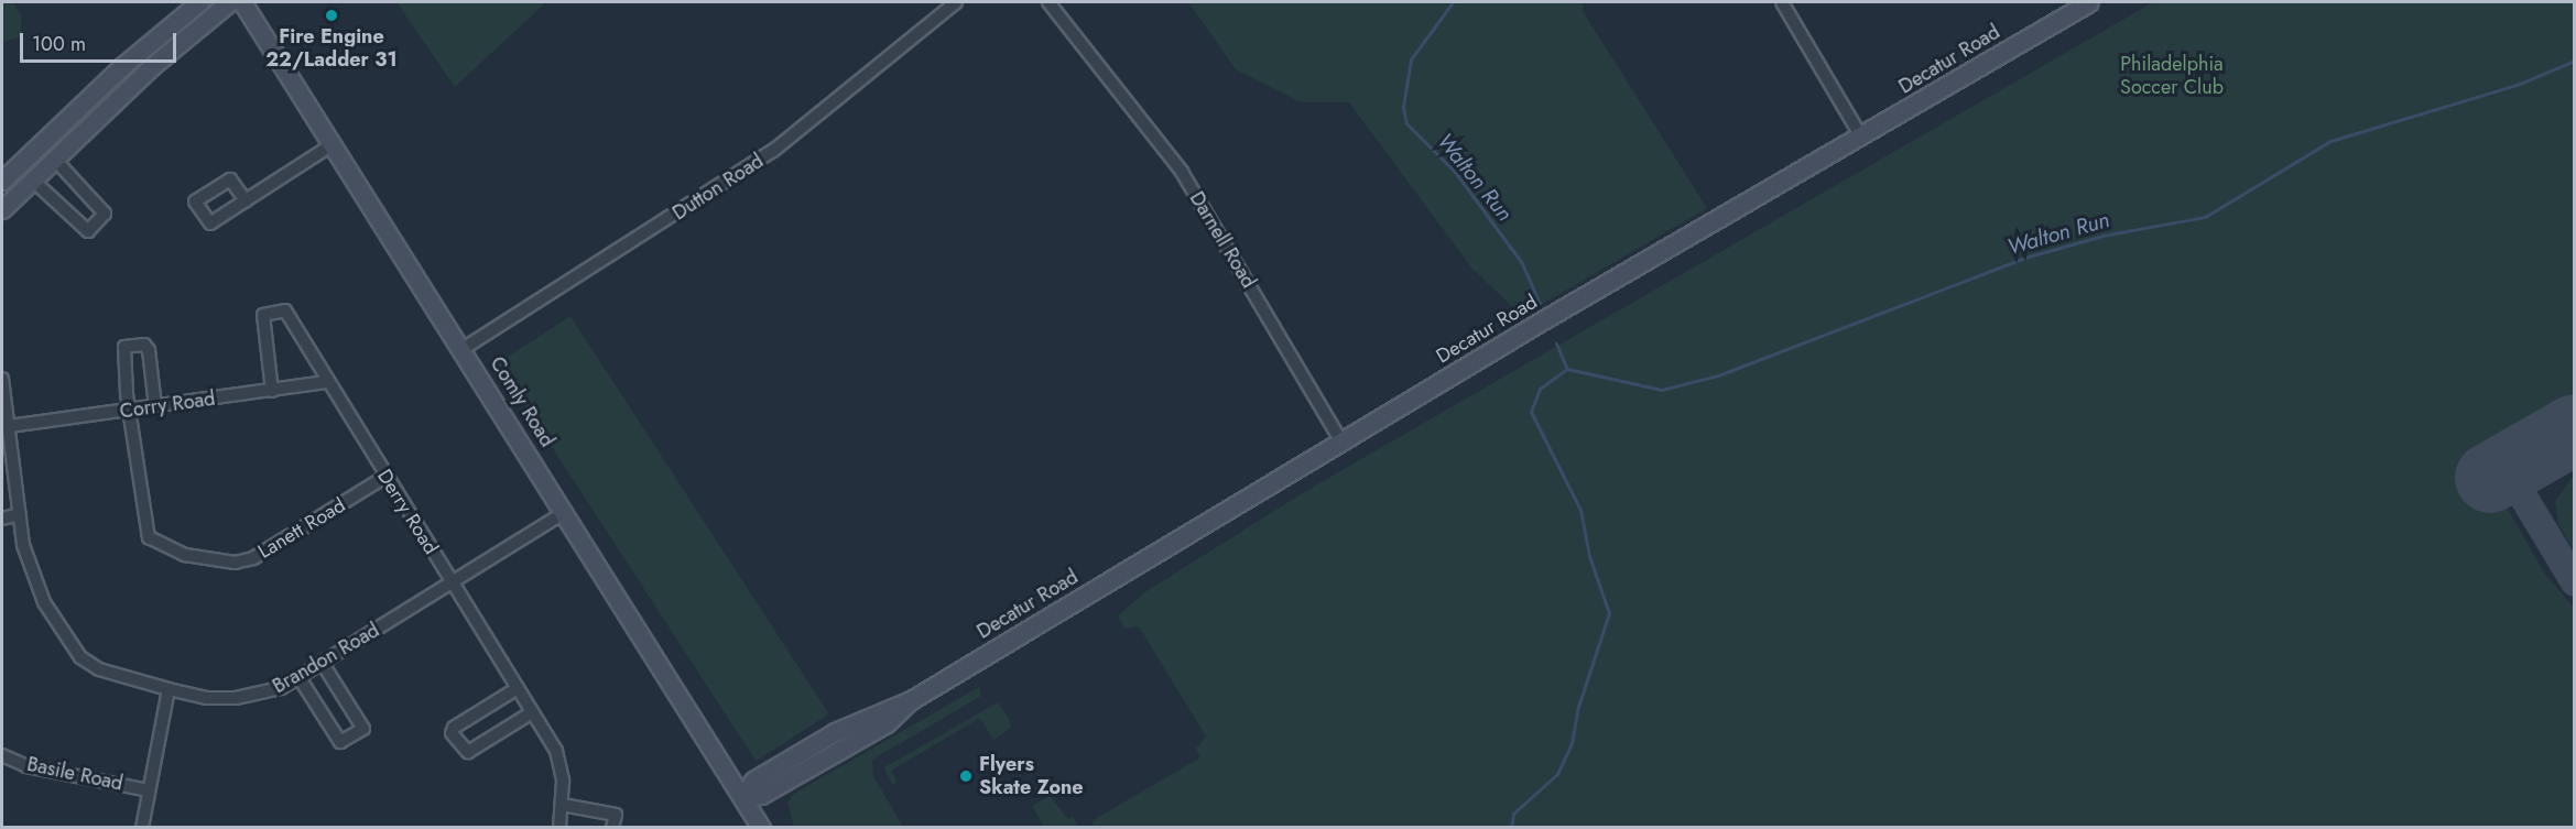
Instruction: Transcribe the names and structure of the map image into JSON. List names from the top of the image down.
{
  "streets": {
    "street": [
      "Decatur Road",
      "Dutton Road",
      "Darnell Road",
      "Comly Road",
      "Corry Road",
      "Derry Road",
      "Lanett Road",
      "Brandon Road",
      "Basile Road"
    ]
  },
  "crossings": [
    ["Decatur Road", "Darnell Road"],
    ["Decatur Road", "Comly Road"],
    ["Dutton Road", "Comly Road"],
    ["Comly Road", "Brandon Road"],
    ["Corry Road", "Derry Road"],
    ["Corry Road", "Lanett Road"],
    ["Corry Road", "Brandon Road"],
    ["Derry Road", "Lanett Road"],
    ["Derry Road", "Brandon Road"]
  ],
  "water": ["Walton Run"],
  "parks": ["Philadelphia Soccer Club"],
  "places": ["Fire Engine 22/Ladder 31", "Flyers Skate Zone"],
  "scale_bar": "100 m"
}
